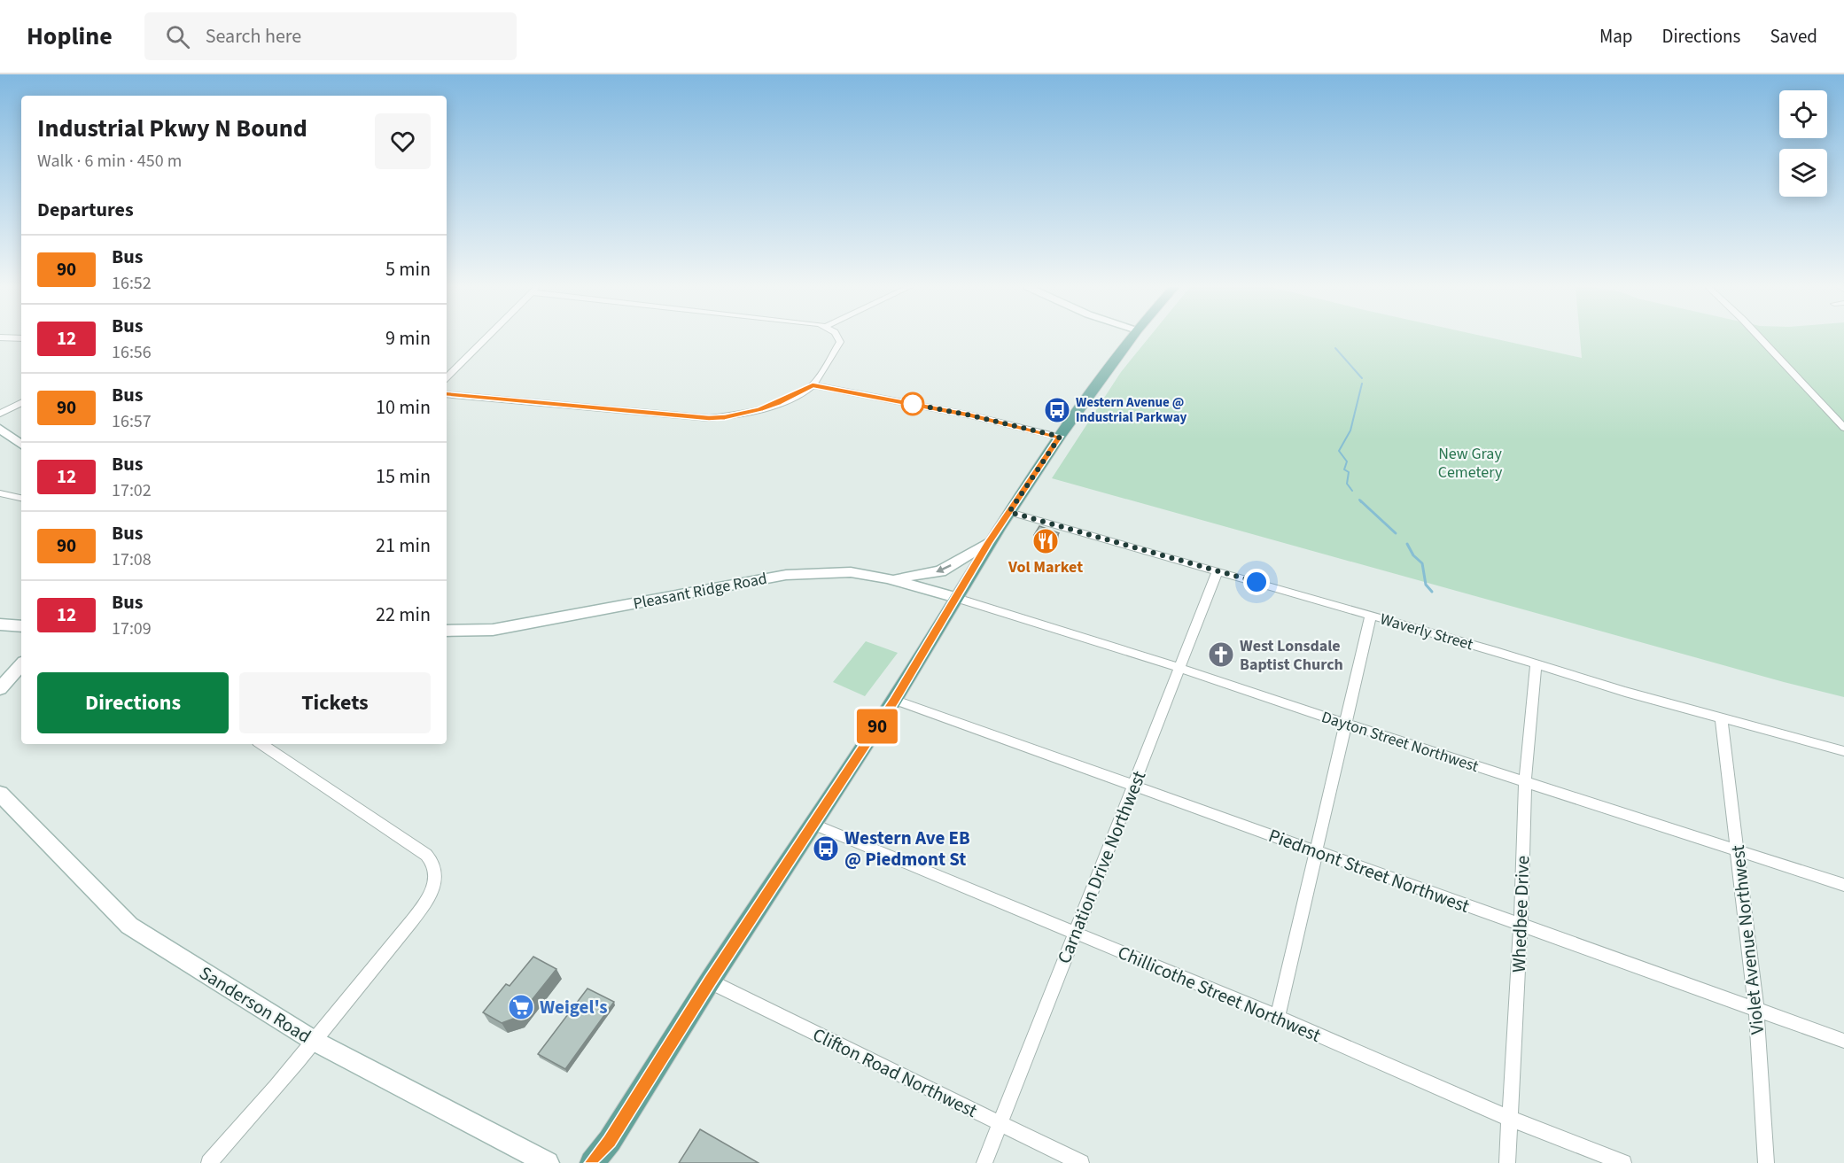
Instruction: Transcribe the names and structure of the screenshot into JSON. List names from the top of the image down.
{
  "streets": {
    "street": [
      "Pleasant Ridge Road",
      "Waverly Street",
      "Dayton Street Northwest",
      "Carnation Drive Northwest",
      "Piedmont Street Northwest",
      "Whedbee Drive",
      "Violet Avenue Northwest",
      "Chillicothe Street Northwest",
      "Sanderson Road",
      "Clifton Road Northwest"
    ]
  },
  "crossings": [
    ["Pleasant Ridge Road", "Dayton Street Northwest"],
    ["Waverly Street", "Carnation Drive Northwest"],
    ["Waverly Street", "Whedbee Drive"],
    ["Waverly Street", "Violet Avenue Northwest"],
    ["Dayton Street Northwest", "Carnation Drive Northwest"],
    ["Dayton Street Northwest", "Whedbee Drive"],
    ["Dayton Street Northwest", "Violet Avenue Northwest"],
    ["Carnation Drive Northwest", "Piedmont Street Northwest"],
    ["Carnation Drive Northwest", "Chillicothe Street Northwest"],
    ["Carnation Drive Northwest", "Clifton Road Northwest"],
    ["Piedmont Street Northwest", "Whedbee Drive"],
    ["Piedmont Street Northwest", "Violet Avenue Northwest"],
    ["Whedbee Drive", "Chillicothe Street Northwest"]
  ],
  "parks": ["New Gray Cemetery"],
  "places": {
    "bus stop": ["Western Avenue @ Industrial Parkway", "Western Ave EB @ Piedmont St"],
    "restaurant": ["Vol Market"],
    "church": ["West Lonsdale Baptist Church"],
    "supermarket": ["Weigel's"]
  },
  "lines": ["bus line 90"],
  "page": {
    "header": "Hopline",
    "search": "Search here",
    "nav": ["Map", "Directions", "Saved"],
    "on_map": "90",
    "heading": [
      ["Industrial Pkwy N Bound", "Walk · 6 min · 450 m"],
      "Departures"
    ],
    "list": [
      {
        "mark": "90",
        "name": "Bus",
        "note": "16:52",
        "value": "5 min"
      },
      {
        "mark": "12",
        "name": "Bus",
        "note": "16:56",
        "value": "9 min"
      },
      {
        "mark": "90",
        "name": "Bus",
        "note": "16:57",
        "value": "10 min"
      },
      {
        "mark": "12",
        "name": "Bus",
        "note": "17:02",
        "value": "15 min"
      },
      {
        "mark": "90",
        "name": "Bus",
        "note": "17:08",
        "value": "21 min"
      },
      {
        "mark": "12",
        "name": "Bus",
        "note": "17:09",
        "value": "22 min"
      }
    ],
    "buttons": ["Directions", "Tickets"]
  }
}
